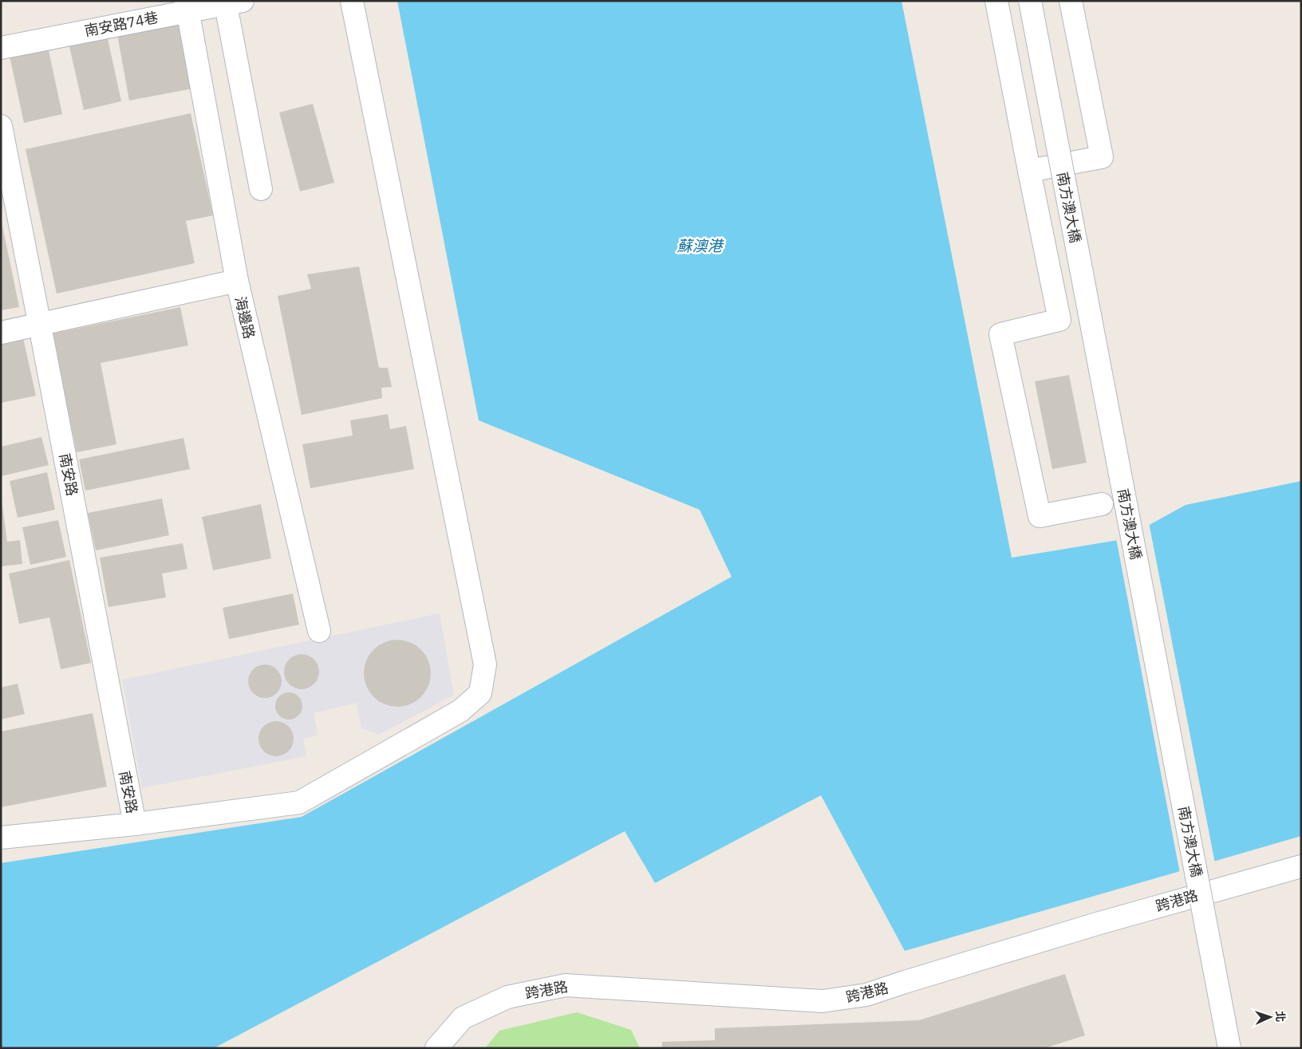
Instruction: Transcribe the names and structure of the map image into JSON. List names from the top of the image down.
{
  "streets": {
    "street": [
      "南安路74巷",
      "南方澳大橋",
      "海邊路",
      "南安路",
      "跨港路"
    ]
  },
  "crossings": [
    ["南安路74巷", "海邊路"]
  ],
  "water": ["蘇澳港"],
  "north": "right"
}
